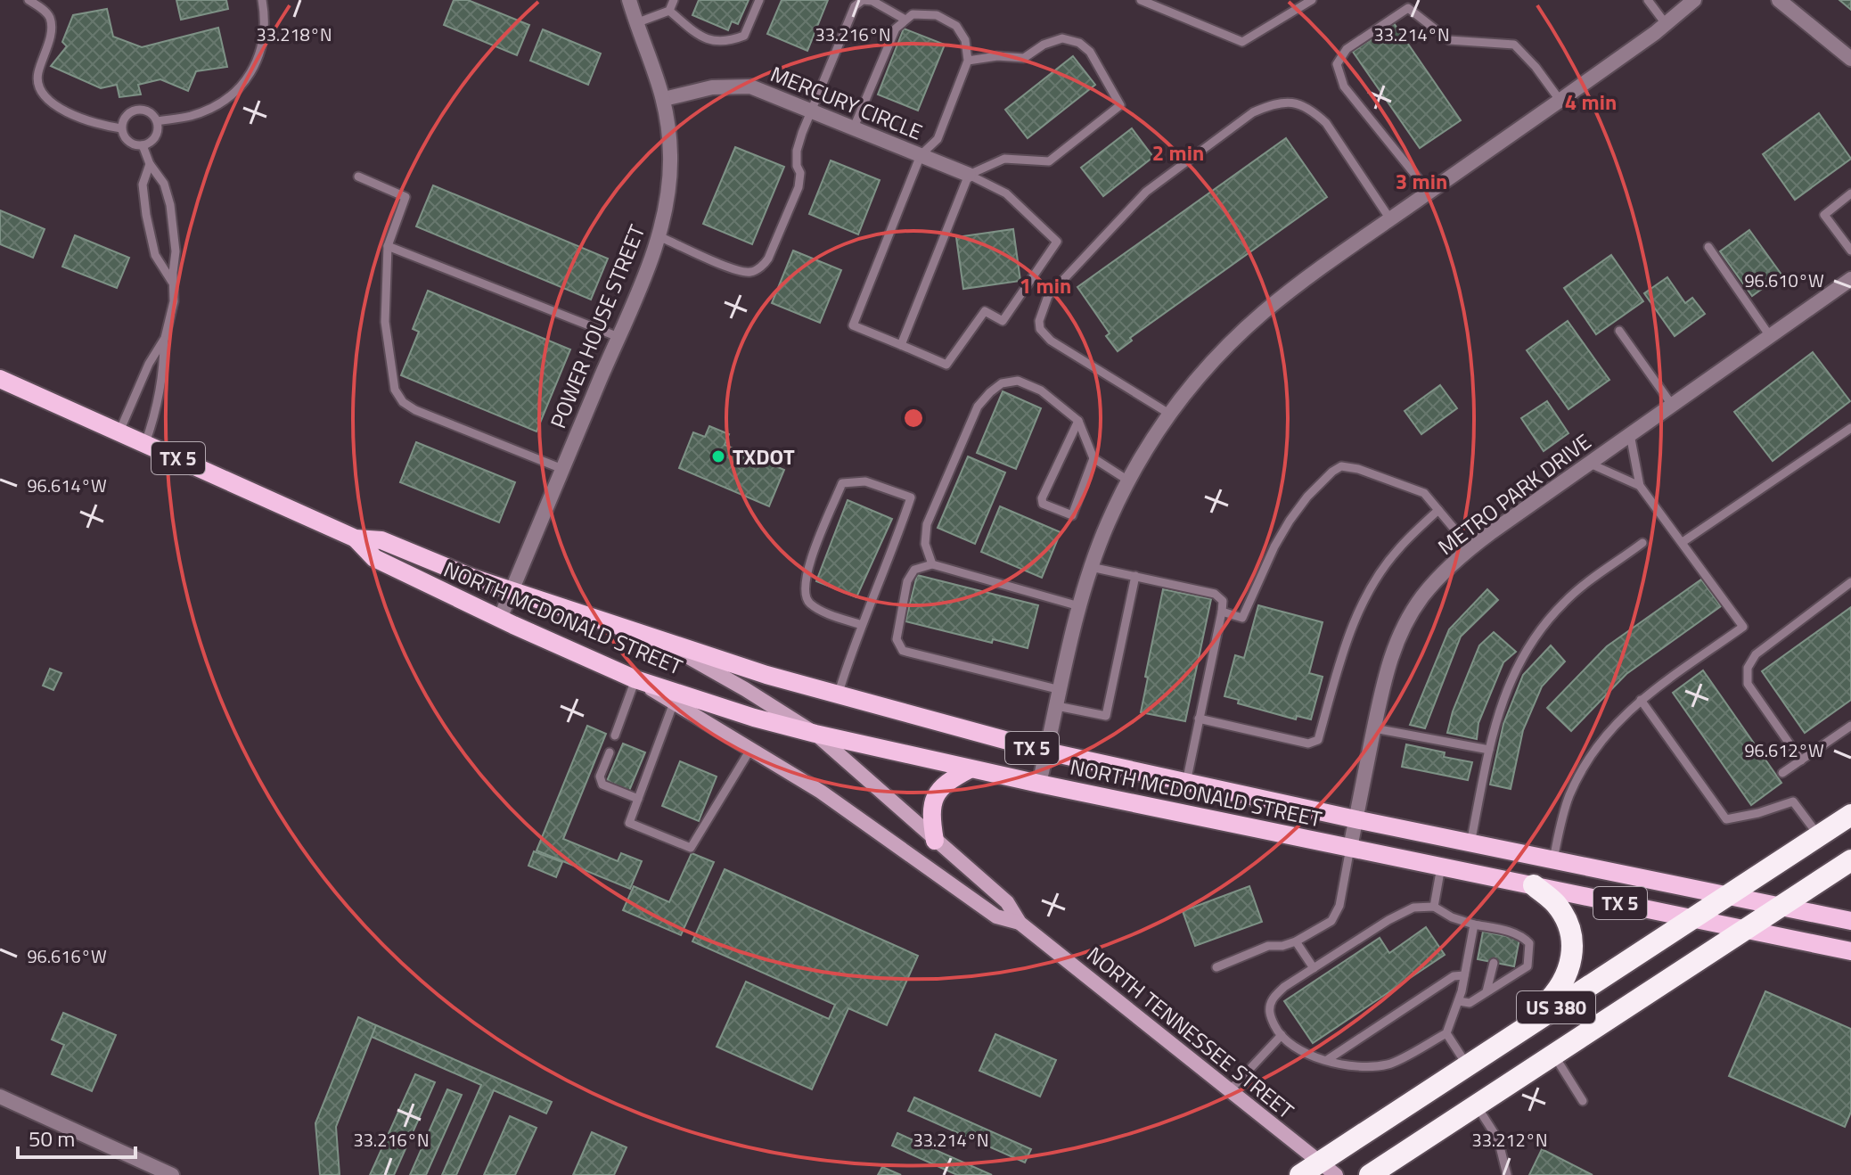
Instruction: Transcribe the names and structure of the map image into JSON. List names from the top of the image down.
{
  "streets": {
    "highway": ["US 380"],
    "main road": ["TX 5", "NORTH MCDONALD STREET"],
    "street": [
      "MERCURY CIRCLE",
      "POWER HOUSE STREET",
      "METRO PARK DRIVE",
      "NORTH TENNESSEE STREET"
    ]
  },
  "crossings": [
    ["MERCURY CIRCLE", "POWER HOUSE STREET"],
    ["POWER HOUSE STREET", "NORTH MCDONALD STREET"],
    ["METRO PARK DRIVE", "NORTH MCDONALD STREET"],
    ["NORTH MCDONALD STREET", "US 380"],
    ["US 380", "NORTH TENNESSEE STREET"]
  ],
  "places": ["TXDOT"],
  "scale_bar": "50 m",
  "coordinates": [
    "33.218°N",
    "33.216°N",
    "33.214°N",
    "96.610°W",
    "96.614°W",
    "96.612°W",
    "96.616°W",
    "33.212°N"
  ],
  "rings": [
    "4 min",
    "2 min",
    "3 min",
    "1 min"
  ]
}
